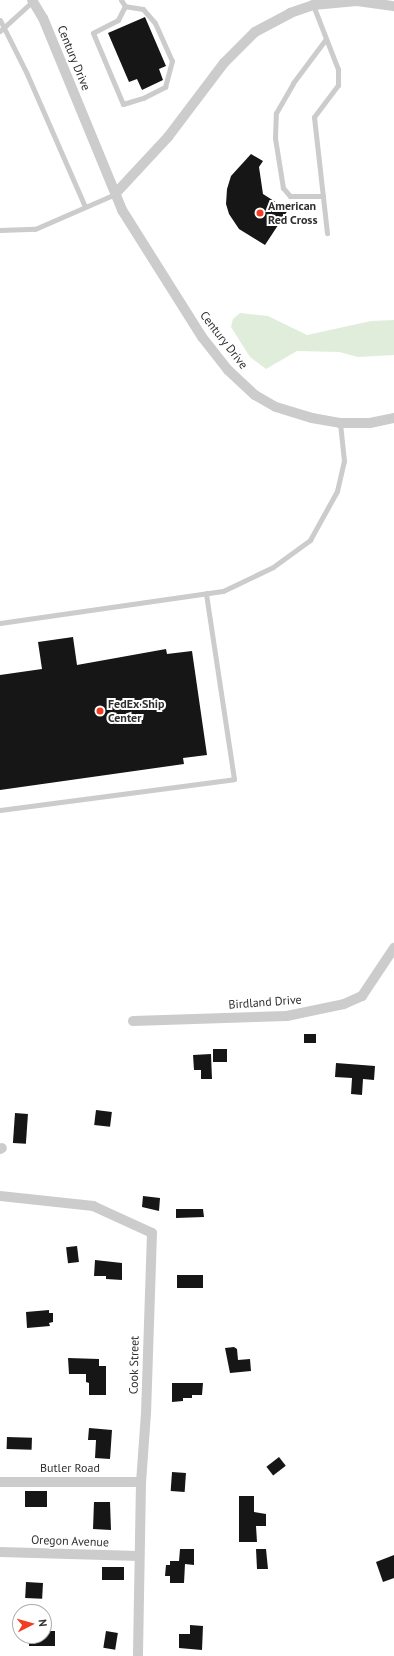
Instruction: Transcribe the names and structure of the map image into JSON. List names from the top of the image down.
{
  "streets": {
    "street": [
      "Century Drive",
      "Birdland Drive",
      "Cook Street",
      "Butler Road",
      "Oregon Avenue"
    ]
  },
  "crossings": [
    ["Cook Street", "Butler Road"],
    ["Cook Street", "Oregon Avenue"]
  ],
  "places": ["American Red Cross", "FedEx Ship Center"],
  "north": "right"
}
